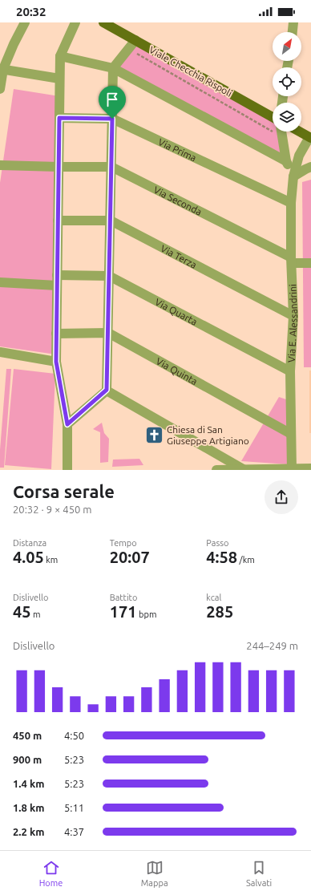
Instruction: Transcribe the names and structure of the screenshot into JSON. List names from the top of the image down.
{
  "streets": {
    "main road": ["Viale Checchia Rispoli"],
    "street": [
      "Via Prima",
      "Via Seconda",
      "Via Terza",
      "Via Quarta",
      "Via E. Alessandrini",
      "Via Quinta"
    ]
  },
  "crossings": [
    ["Via Prima", "Via E. Alessandrini"],
    ["Via Seconda", "Via E. Alessandrini"],
    ["Via Terza", "Via E. Alessandrini"],
    ["Via Quarta", "Via E. Alessandrini"],
    ["Via E. Alessandrini", "Via Quinta"]
  ],
  "places": {
    "church": ["Chiesa di San Giuseppe Artigiano"]
  },
  "north": "top right",
  "page": {
    "status": "20:32",
    "heading": ["Corsa serale", "20:32 · 9 × 450 m"],
    "stats": [
      ["Distanza", "4.05 km"],
      ["Tempo", "20:07"],
      ["Passo", "4:58 /km"],
      ["Dislivello", "45 m"],
      ["Battito", "171 bpm"],
      ["kcal", "285"]
    ],
    "chart": ["Dislivello", "244–249 m"],
    "list": [
      {
        "name": "450 m",
        "note": "4:50"
      },
      {
        "name": "900 m",
        "note": "5:23"
      },
      {
        "name": "1.4 km",
        "note": "5:23"
      },
      {
        "name": "1.8 km",
        "note": "5:11"
      },
      {
        "name": "2.2 km",
        "note": "4:37"
      }
    ],
    "tabs": ["Home", "Mappa", "Salvati"]
  }
}
